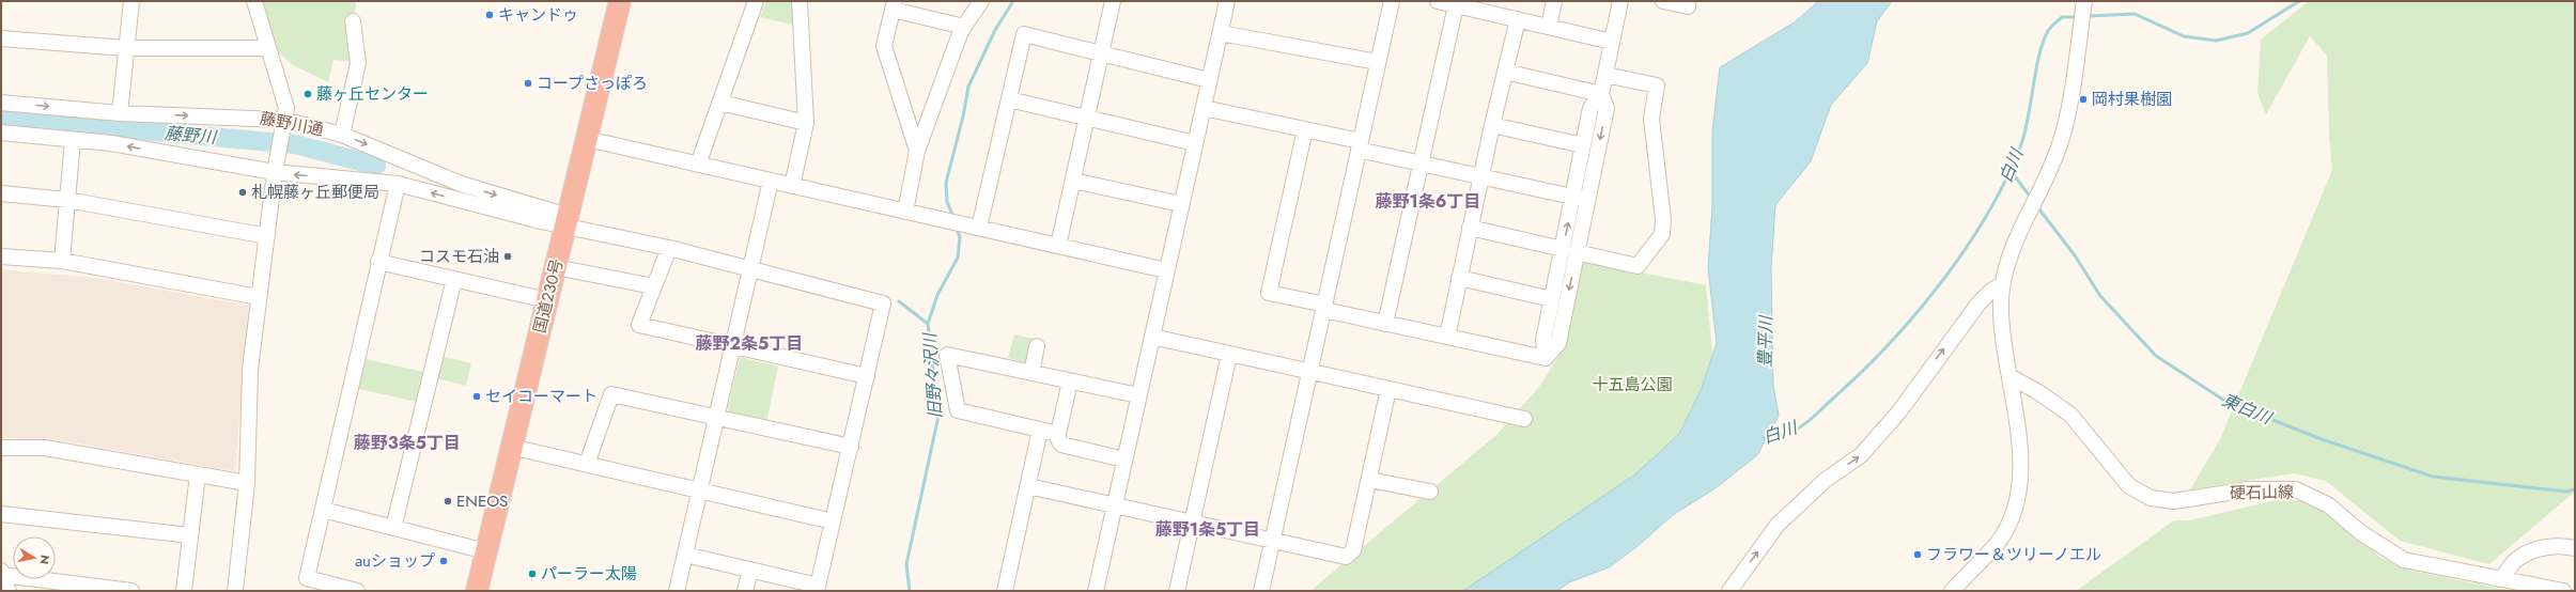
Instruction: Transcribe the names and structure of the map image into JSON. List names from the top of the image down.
{
  "streets": {
    "highway": ["国道230号"],
    "street": ["藤野川通", "硬石山線"]
  },
  "crossings": [
    ["藤野川通", "国道230号"]
  ],
  "districts": [
    "藤野1条6丁目",
    "藤野2条5丁目",
    "藤野3条5丁目",
    "藤野1条5丁目"
  ],
  "water": [
    "藤野川",
    "白川",
    "豊平川",
    "旧野々沢川",
    "東白川"
  ],
  "parks": ["十五島公園"],
  "places": [
    "キャンドゥ",
    "コープさっぽろ",
    "藤ヶ丘センター",
    "岡村果樹園",
    "札幌藤ヶ丘郵便局",
    "コスモ石油",
    "セイコーマート",
    "ENEOS",
    "フラワー＆ツリーノエル",
    "auショップ",
    "パーラー太陽"
  ],
  "north": "right"
}
